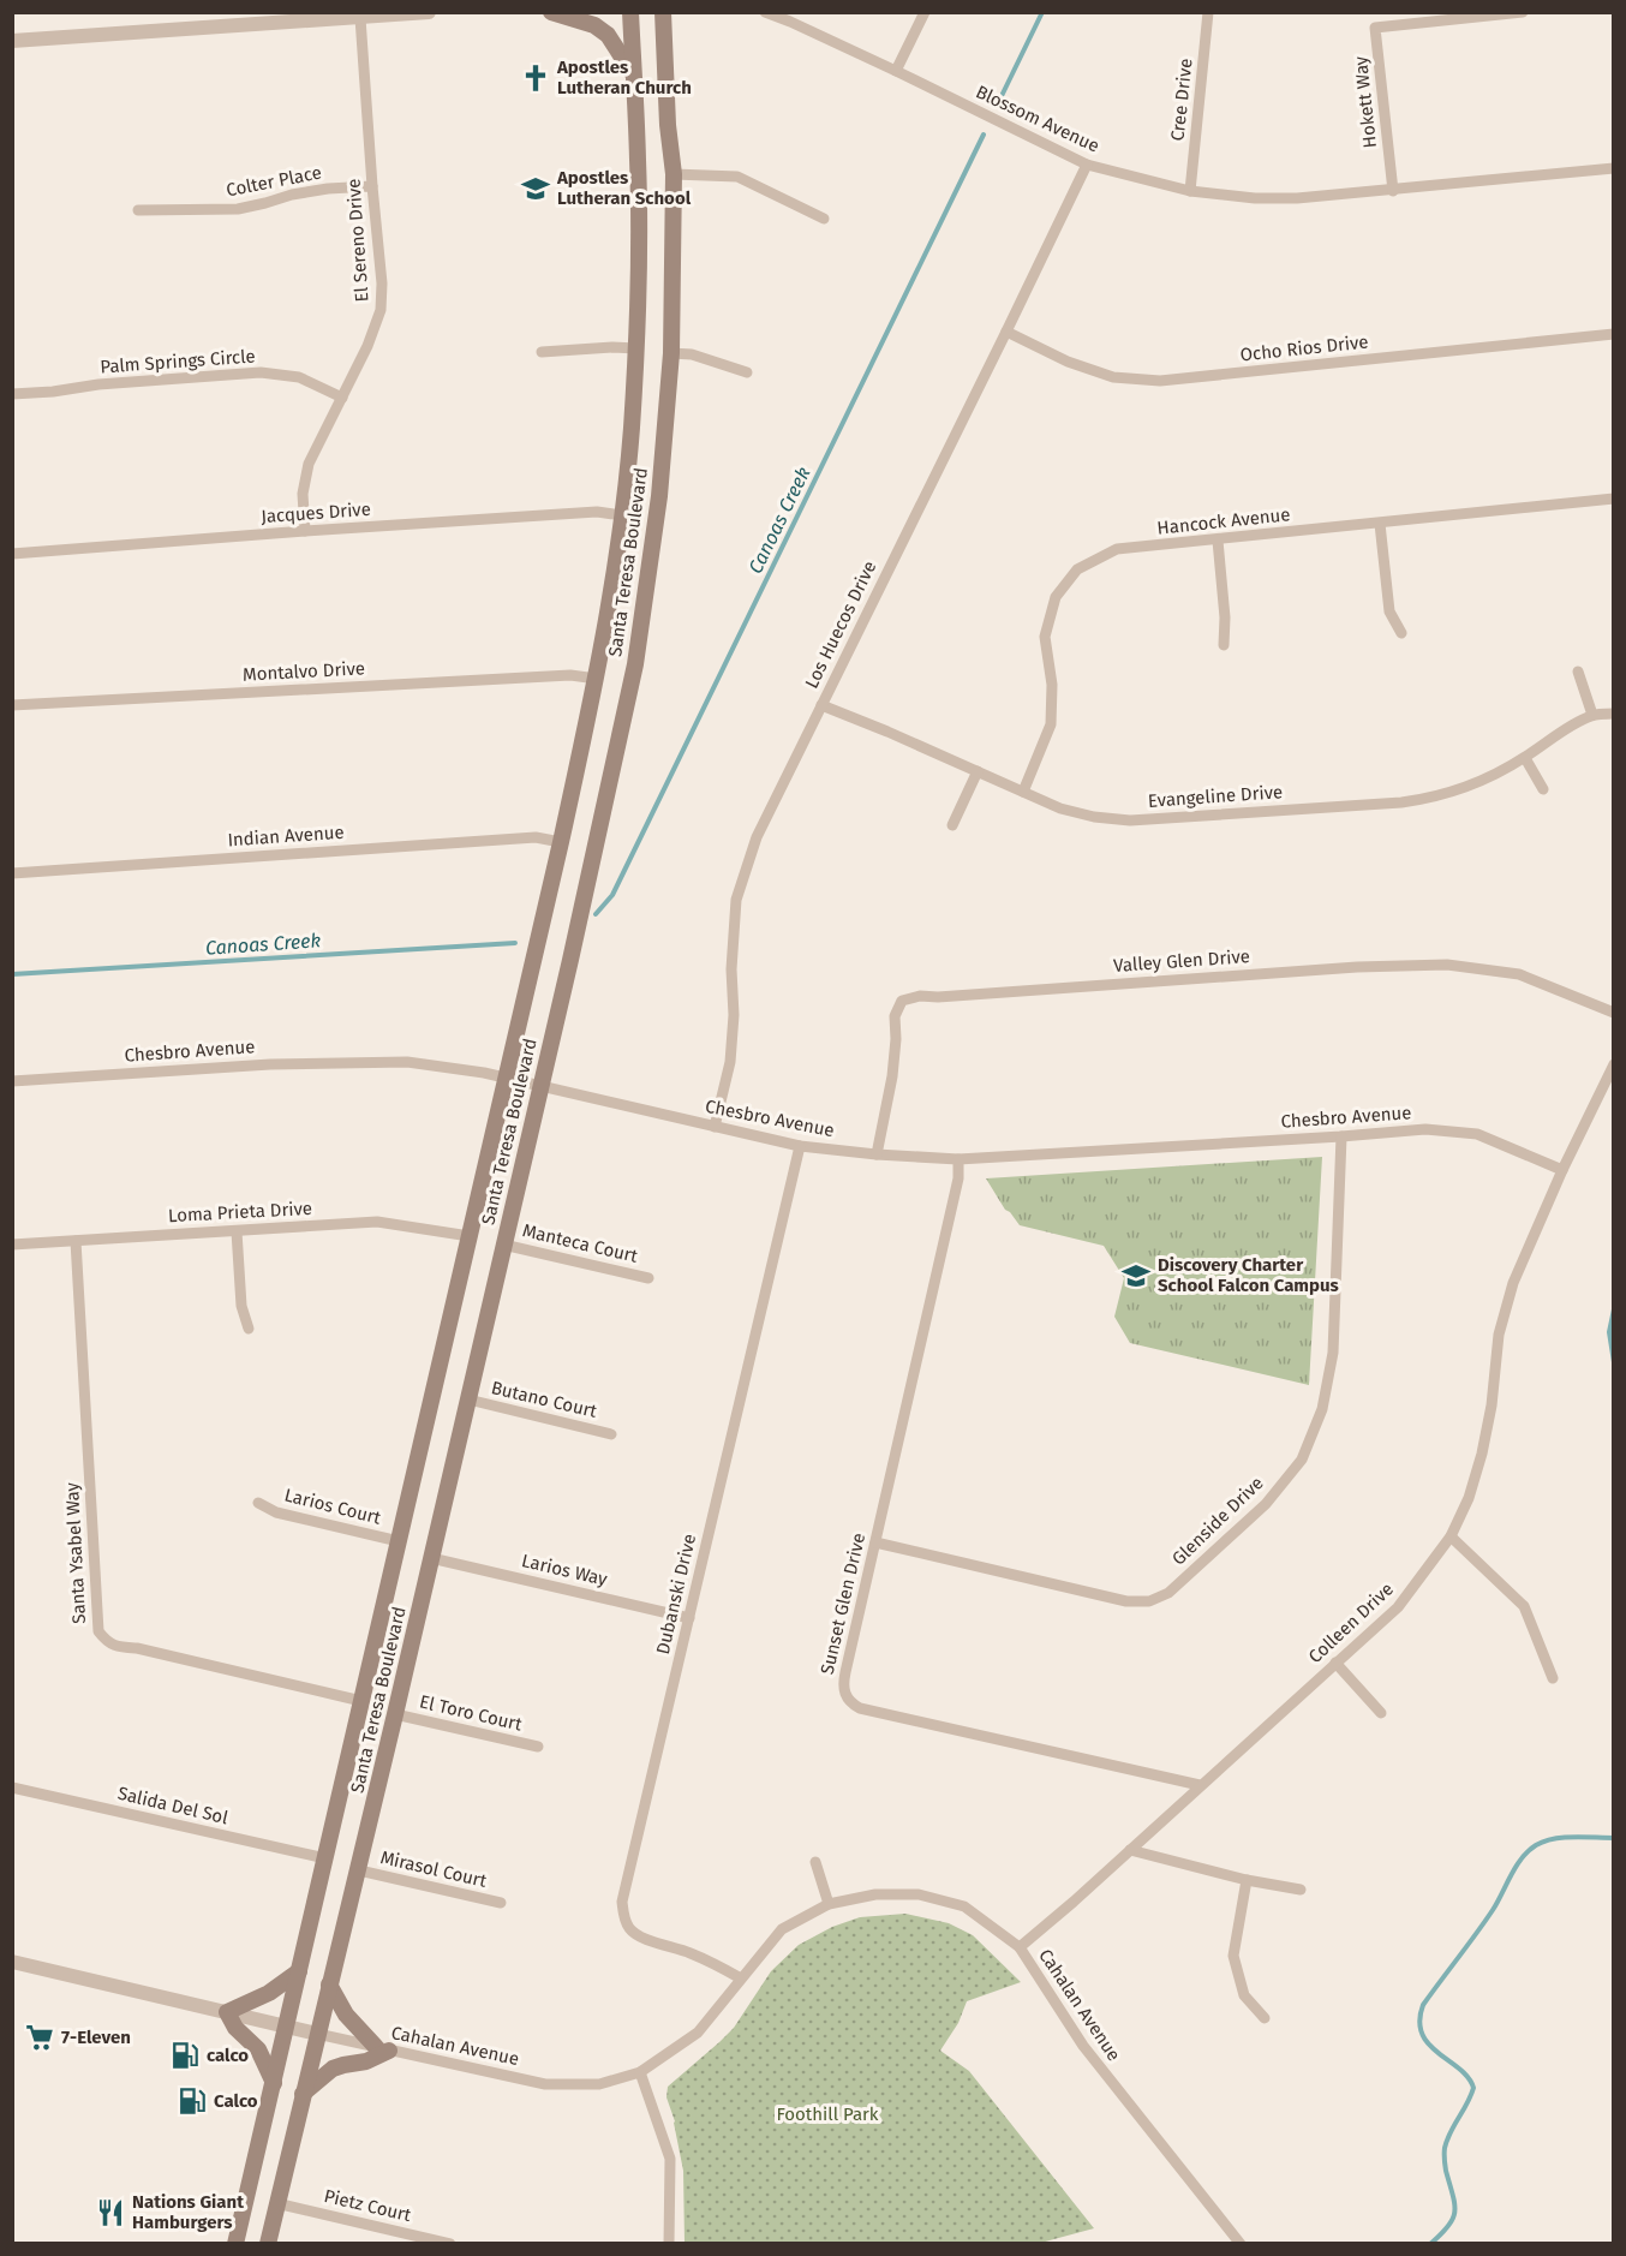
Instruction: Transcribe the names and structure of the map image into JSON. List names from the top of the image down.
{
  "streets": {
    "main road": ["Santa Teresa Boulevard"],
    "street": [
      "Cree Drive",
      "Hokett Way",
      "Blossom Avenue",
      "Colter Place",
      "El Sereno Drive",
      "Ocho Rios Drive",
      "Palm Springs Circle",
      "Jacques Drive",
      "Hancock Avenue",
      "Los Huecos Drive",
      "Montalvo Drive",
      "Evangeline Drive",
      "Indian Avenue",
      "Valley Glen Drive",
      "Chesbro Avenue",
      "Loma Prieta Drive",
      "Manteca Court",
      "Butano Court",
      "Larios Court",
      "Glenside Drive",
      "Santa Ysabel Way",
      "Larios Way",
      "Dubanski Drive",
      "Sunset Glen Drive",
      "Colleen Drive",
      "El Toro Court",
      "Salida Del Sol",
      "Mirasol Court",
      "Cahalan Avenue",
      "Pietz Court"
    ]
  },
  "crossings": [
    ["Cree Drive", "Blossom Avenue"],
    ["Hokett Way", "Blossom Avenue"],
    ["Blossom Avenue", "Los Huecos Drive"],
    ["Colter Place", "El Sereno Drive"],
    ["El Sereno Drive", "Palm Springs Circle"],
    ["El Sereno Drive", "Jacques Drive"],
    ["Ocho Rios Drive", "Los Huecos Drive"],
    ["Jacques Drive", "Santa Teresa Boulevard"],
    ["Hancock Avenue", "Evangeline Drive"],
    ["Santa Teresa Boulevard", "Montalvo Drive"],
    ["Santa Teresa Boulevard", "Indian Avenue"],
    ["Santa Teresa Boulevard", "Chesbro Avenue"],
    ["Santa Teresa Boulevard", "Loma Prieta Drive"],
    ["Santa Teresa Boulevard", "Manteca Court"],
    ["Santa Teresa Boulevard", "Butano Court"],
    ["Santa Teresa Boulevard", "Larios Court"],
    ["Santa Teresa Boulevard", "Santa Ysabel Way"],
    ["Santa Teresa Boulevard", "Larios Way"],
    ["Santa Teresa Boulevard", "El Toro Court"],
    ["Santa Teresa Boulevard", "Salida Del Sol"],
    ["Santa Teresa Boulevard", "Mirasol Court"],
    ["Santa Teresa Boulevard", "Cahalan Avenue"],
    ["Santa Teresa Boulevard", "Pietz Court"],
    ["Los Huecos Drive", "Evangeline Drive"],
    ["Los Huecos Drive", "Chesbro Avenue"],
    ["Valley Glen Drive", "Chesbro Avenue"],
    ["Chesbro Avenue", "Glenside Drive"],
    ["Chesbro Avenue", "Dubanski Drive"],
    ["Chesbro Avenue", "Sunset Glen Drive"],
    ["Chesbro Avenue", "Colleen Drive"],
    ["Loma Prieta Drive", "Santa Ysabel Way"],
    ["Glenside Drive", "Sunset Glen Drive"],
    ["Larios Way", "Dubanski Drive"],
    ["Dubanski Drive", "Cahalan Avenue"],
    ["Sunset Glen Drive", "Colleen Drive"],
    ["Colleen Drive", "Cahalan Avenue"]
  ],
  "water": ["Canoas Creek"],
  "parks": ["Foothill Park"],
  "places": {
    "church": ["Apostles Lutheran Church"],
    "school or university": ["Apostles Lutheran School", "Discovery Charter School Falcon Campus"],
    "supermarket": ["7-Eleven"],
    "fuel station": ["calco", "Calco"],
    "restaurant": ["Nations Giant Hamburgers"]
  }
}
